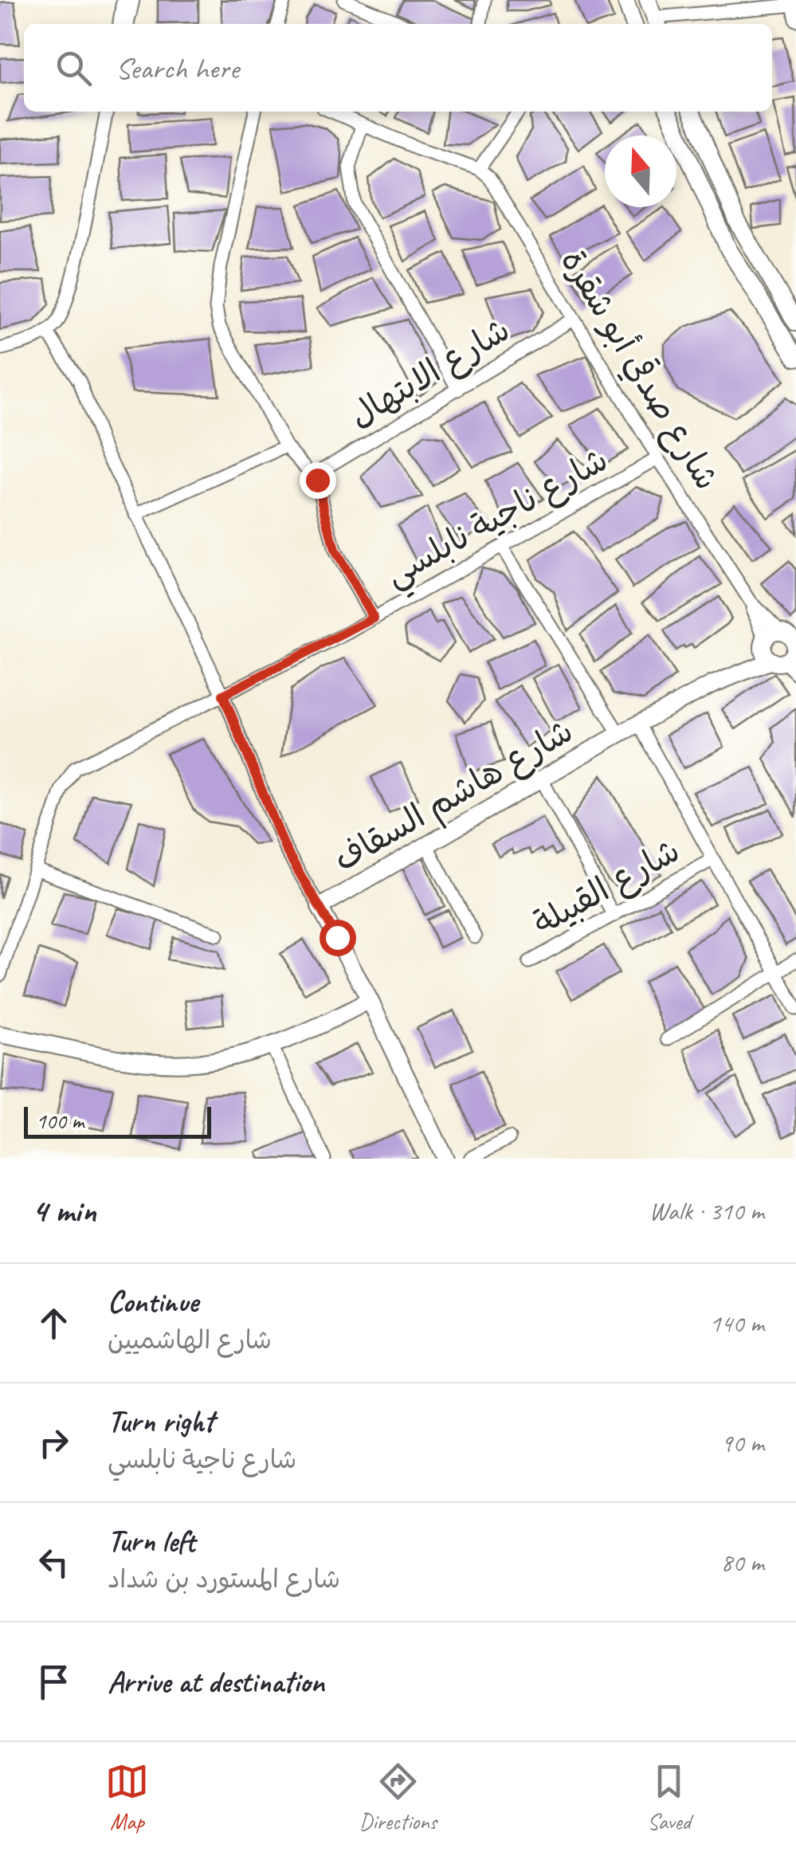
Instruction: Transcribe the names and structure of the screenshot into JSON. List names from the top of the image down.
{
  "streets": {
    "street": [
      "شارع صدقي أبو شقرة",
      "شارع الابتهال",
      "شارع ناجية نابلسي",
      "شارع هاشم السقاف",
      "شارع القبيلة"
    ]
  },
  "crossings": [
    ["شارع صدقي أبو شقرة", "شارع الابتهال"],
    ["شارع صدقي أبو شقرة", "شارع ناجية نابلسي"],
    ["شارع صدقي أبو شقرة", "شارع هاشم السقاف"],
    ["شارع هاشم السقاف", "شارع القبيلة"]
  ],
  "scale_bar": "100 m",
  "north": "top",
  "page": {
    "search": "Search here",
    "scale": "100 m",
    "heading": ["4 min", "Walk · 310 m"],
    "list": [
      ["Continue", "شارع الهاشميين", "140 m"],
      ["Turn right", "شارع ناجية نابلسي", "90 m"],
      ["Turn left", "شارع المستورد بن شداد", "80 m"],
      "Arrive at destination"
    ],
    "nav": ["Map", "Directions", "Saved"]
  }
}
